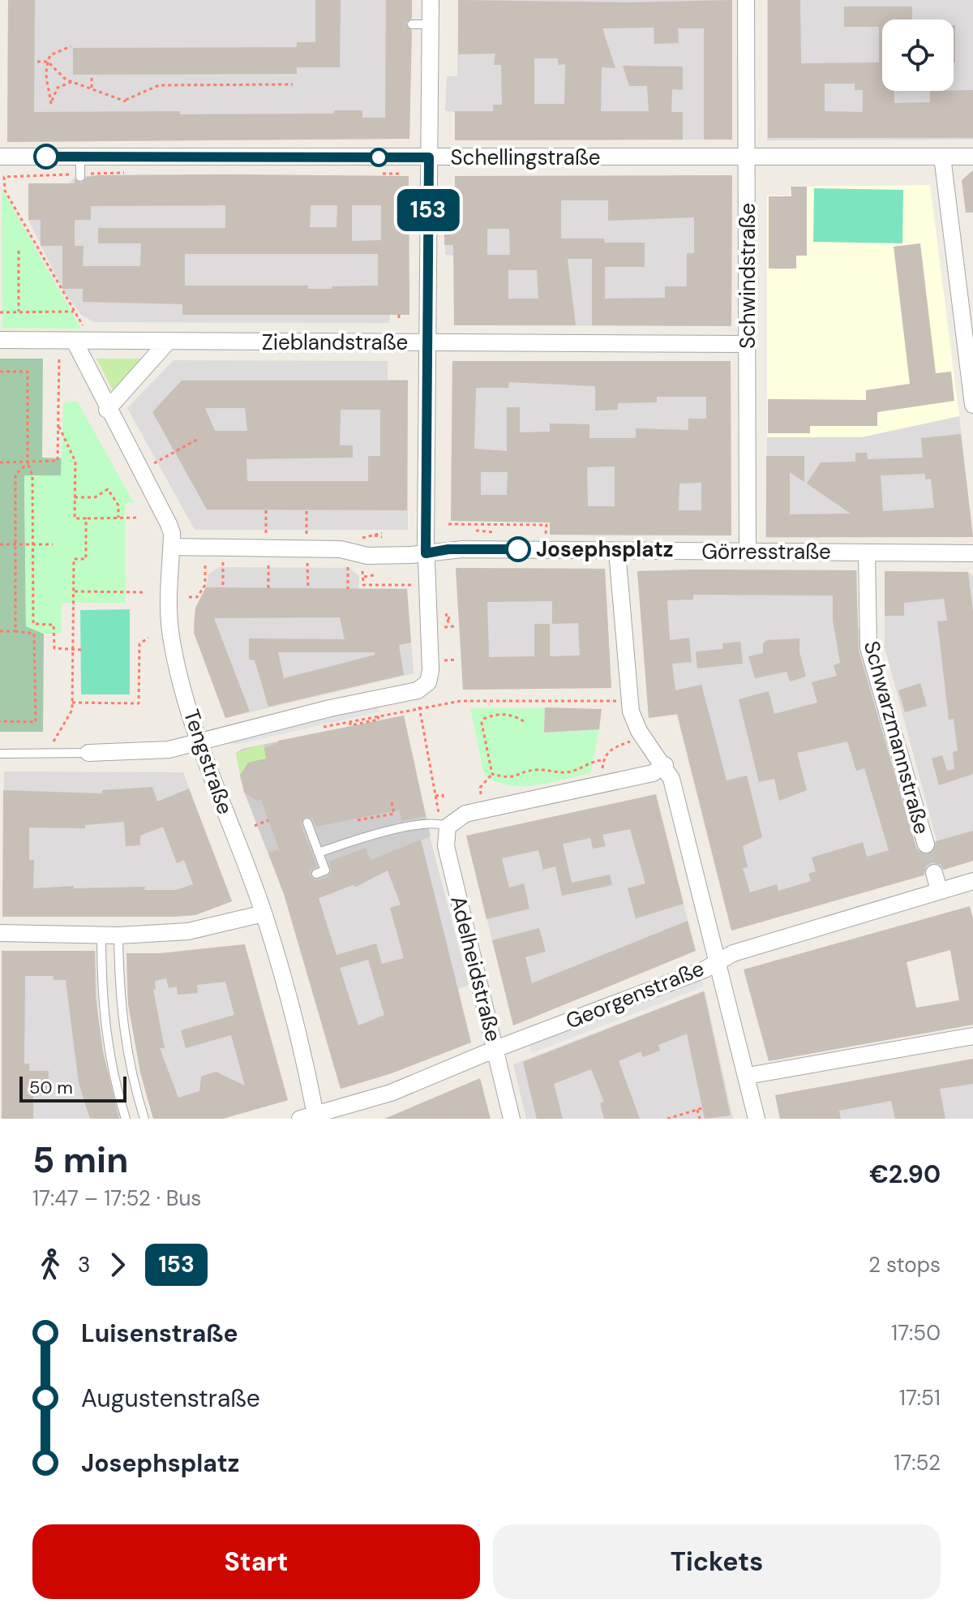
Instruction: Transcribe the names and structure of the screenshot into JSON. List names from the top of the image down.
{
  "streets": {
    "street": [
      "Schellingstraße",
      "Schwindstraße",
      "Zieblandstraße",
      "Görresstraße",
      "Schwarzmannstraße",
      "Tengstraße",
      "Adelheidstraße",
      "Georgenstraße"
    ]
  },
  "crossings": [
    ["Schellingstraße", "Schwindstraße"],
    ["Schwindstraße", "Zieblandstraße"],
    ["Schwindstraße", "Görresstraße"],
    ["Zieblandstraße", "Tengstraße"],
    ["Görresstraße", "Schwarzmannstraße"],
    ["Görresstraße", "Tengstraße"],
    ["Tengstraße", "Georgenstraße"],
    ["Adelheidstraße", "Georgenstraße"]
  ],
  "places": ["Josephsplatz"],
  "lines": ["bus line 153"],
  "scale_bar": "50 m",
  "page": {
    "on_map": "153",
    "scale": "50 m",
    "heading": ["5 min", "17:47 – 17:52 · Bus", "€2.90"],
    "legs": ["3", "153", "2 stops"],
    "list": [
      {
        "name": "Luisenstraße",
        "value": "17:50"
      },
      {
        "name": "Augustenstraße",
        "value": "17:51"
      },
      {
        "name": "Josephsplatz",
        "value": "17:52"
      }
    ],
    "buttons": ["Start", "Tickets"]
  }
}
